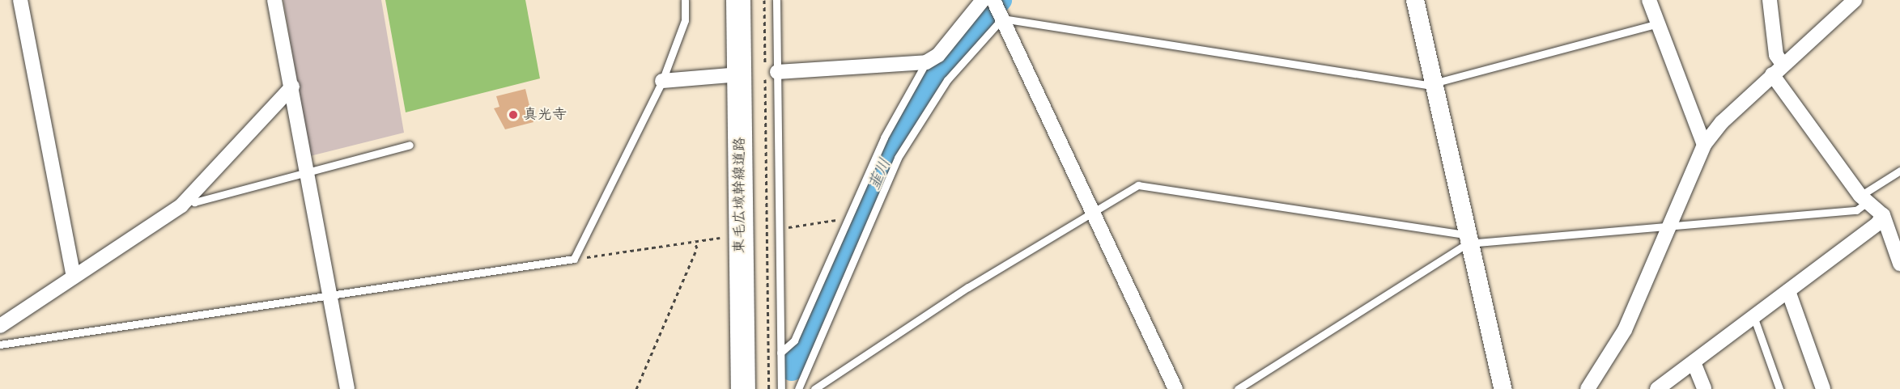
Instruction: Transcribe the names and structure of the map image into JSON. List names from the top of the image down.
{
  "streets": {
    "highway": ["東毛広域幹線道路"]
  },
  "water": ["韮川"],
  "places": ["真光寺"]
}
